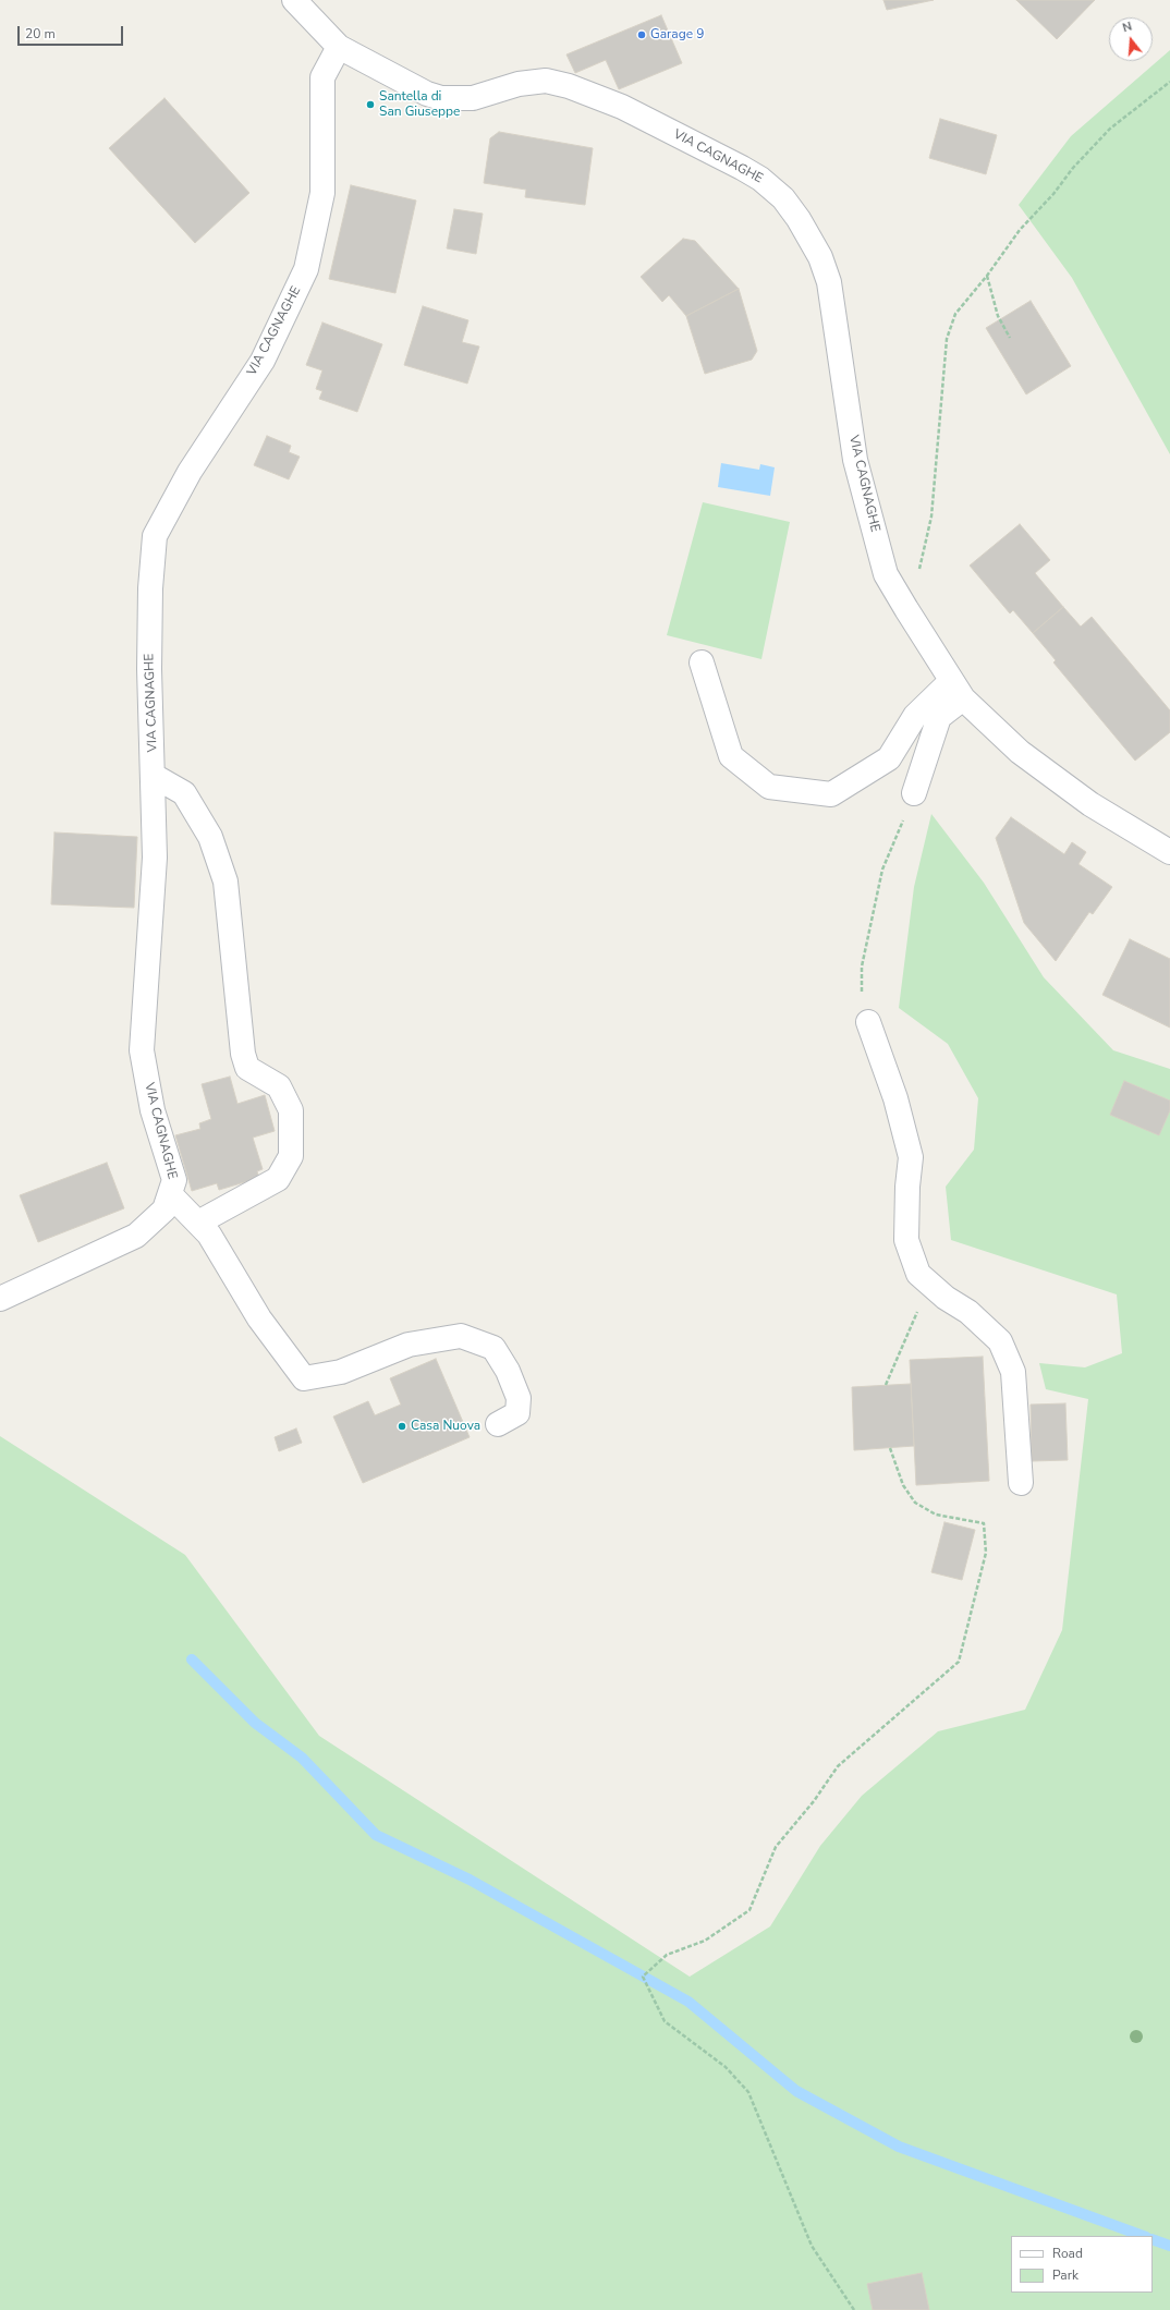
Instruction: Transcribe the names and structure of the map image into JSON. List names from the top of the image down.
{
  "streets": {
    "street": ["VIA CAGNAGHE"]
  },
  "places": ["Garage 9", "Santella di San Giuseppe", "Casa Nuova"],
  "legend": ["Road", "Park"],
  "scale_bar": "20 m",
  "north": "top"
}
